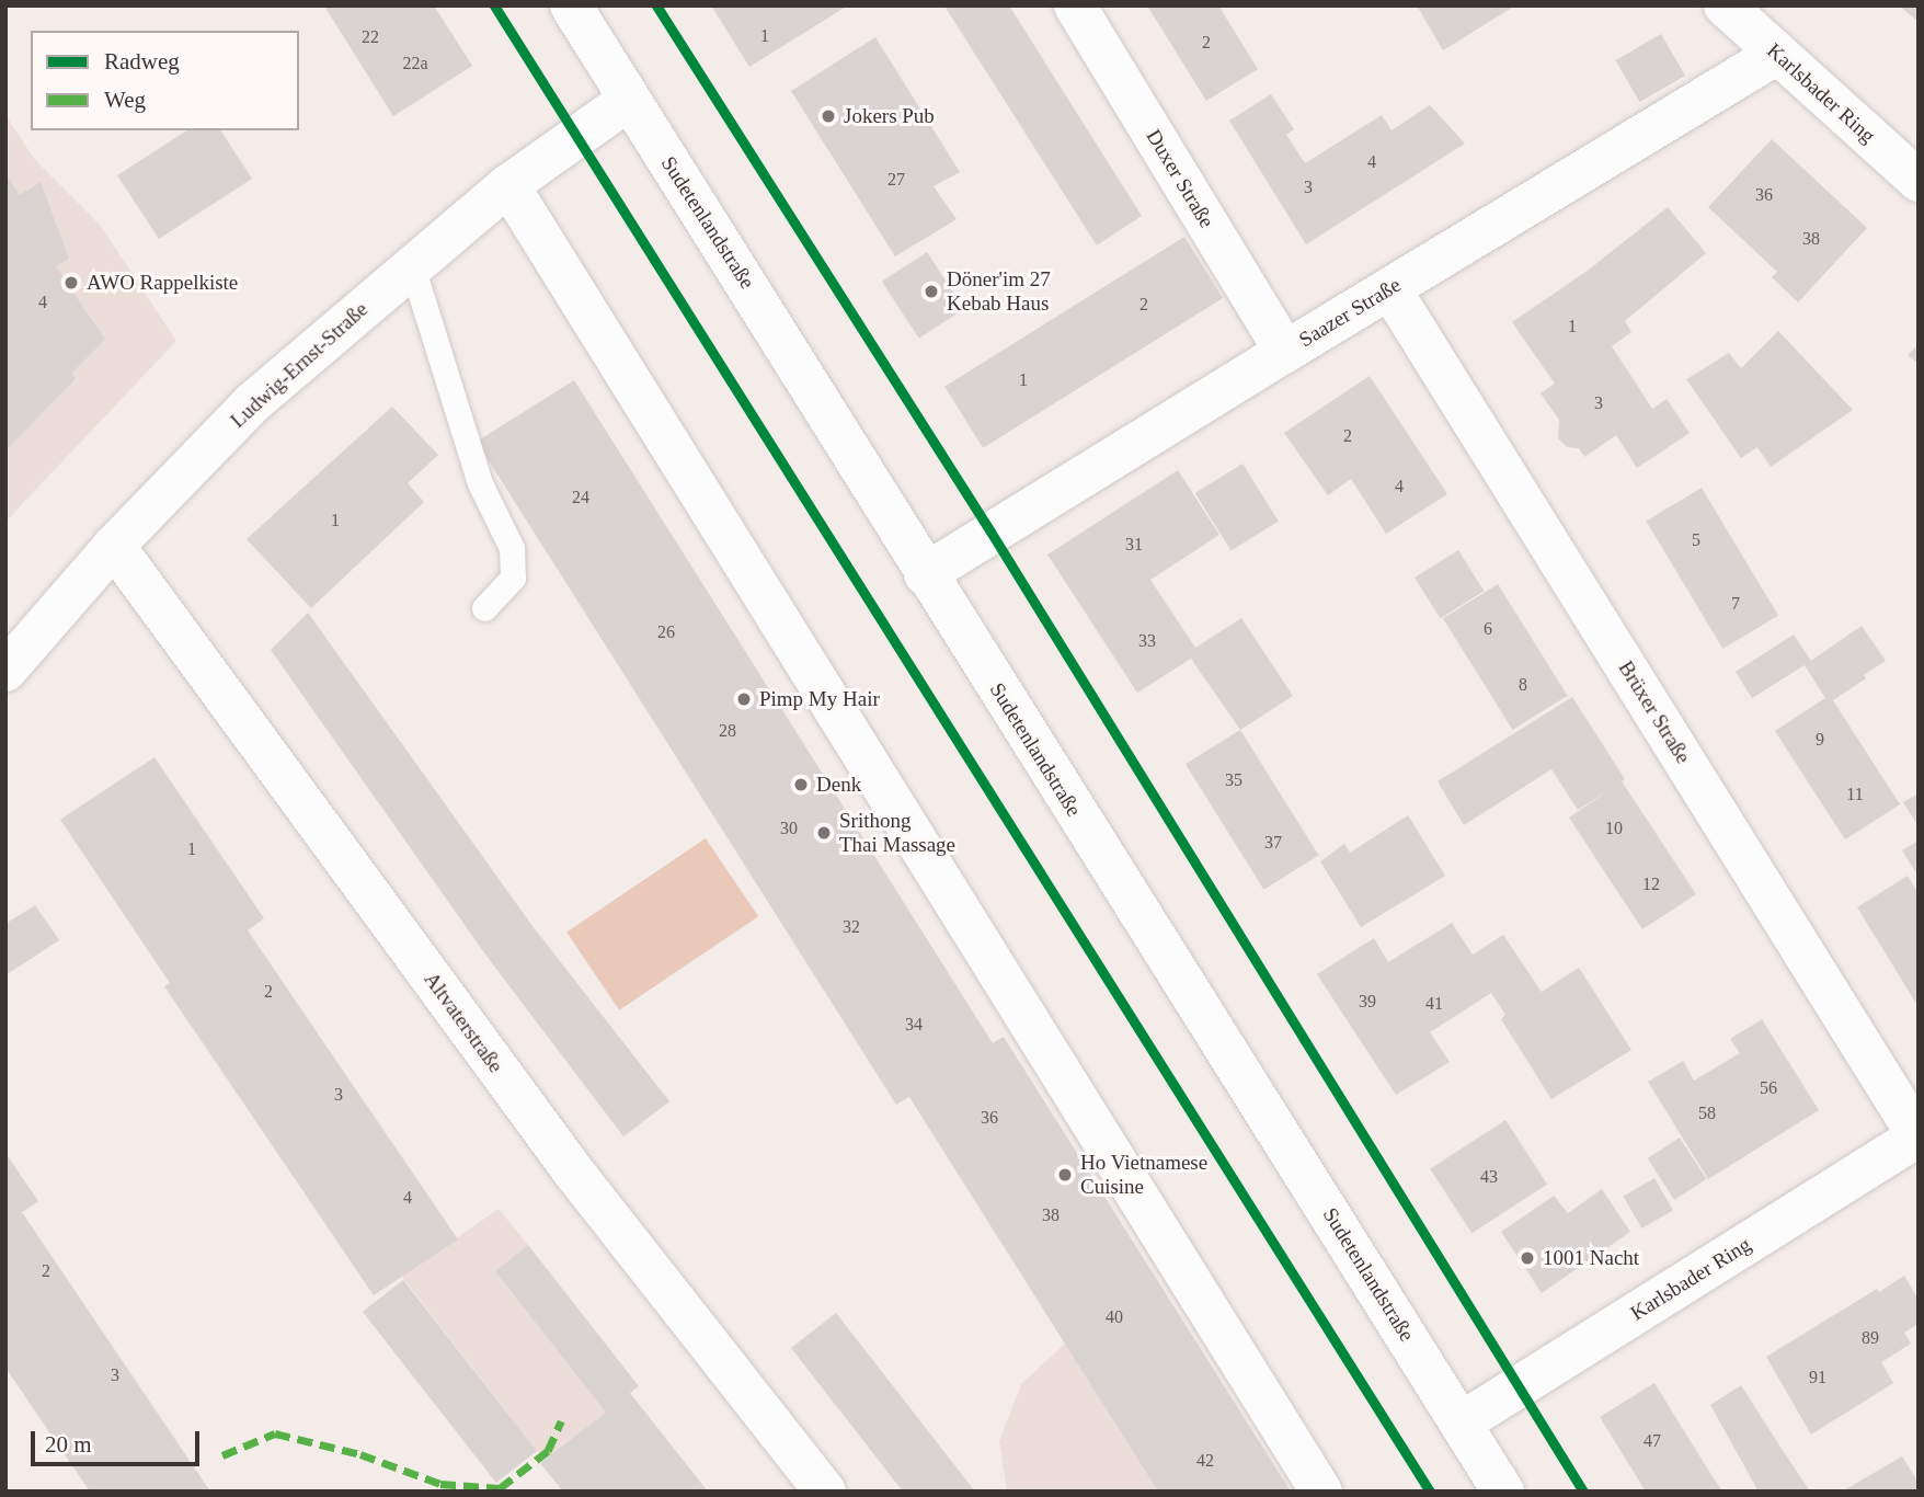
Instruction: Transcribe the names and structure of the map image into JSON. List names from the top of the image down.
{
  "streets": {
    "street": [
      "Karlsbader Ring",
      "Duxer Straße",
      "Sudetenlandstraße",
      "Saazer Straße",
      "Ludwig-Ernst-Straße",
      "Brüxer Straße",
      "Altvaterstraße"
    ]
  },
  "crossings": [
    ["Karlsbader Ring", "Sudetenlandstraße"],
    ["Karlsbader Ring", "Saazer Straße"],
    ["Karlsbader Ring", "Brüxer Straße"],
    ["Duxer Straße", "Saazer Straße"],
    ["Sudetenlandstraße", "Saazer Straße"],
    ["Sudetenlandstraße", "Ludwig-Ernst-Straße"],
    ["Saazer Straße", "Brüxer Straße"],
    ["Ludwig-Ernst-Straße", "Altvaterstraße"]
  ],
  "places": [
    "Jokers Pub",
    "AWO Rappelkiste",
    "Döner'im 27 Kebab Haus",
    "Pimp My Hair",
    "Denk",
    "Srithong Thai Massage",
    "Ho Vietnamese Cuisine",
    "1001 Nacht"
  ],
  "house_numbers": [
    "1",
    "22",
    "2",
    "22a",
    "4",
    "27",
    "3",
    "36",
    "38",
    "4",
    "2",
    "1",
    "1",
    "3",
    "2",
    "4",
    "24",
    "1",
    "5",
    "31",
    "7",
    "6",
    "26",
    "33",
    "8",
    "28",
    "9",
    "35",
    "11",
    "30",
    "10",
    "37",
    "1",
    "12",
    "32",
    "2",
    "39",
    "41",
    "34",
    "56",
    "3",
    "58",
    "36",
    "43",
    "4",
    "38",
    "2",
    "40",
    "89",
    "3",
    "91",
    "47",
    "42"
  ],
  "legend": ["Radweg", "Weg"],
  "scale_bar": "20 m"
}
